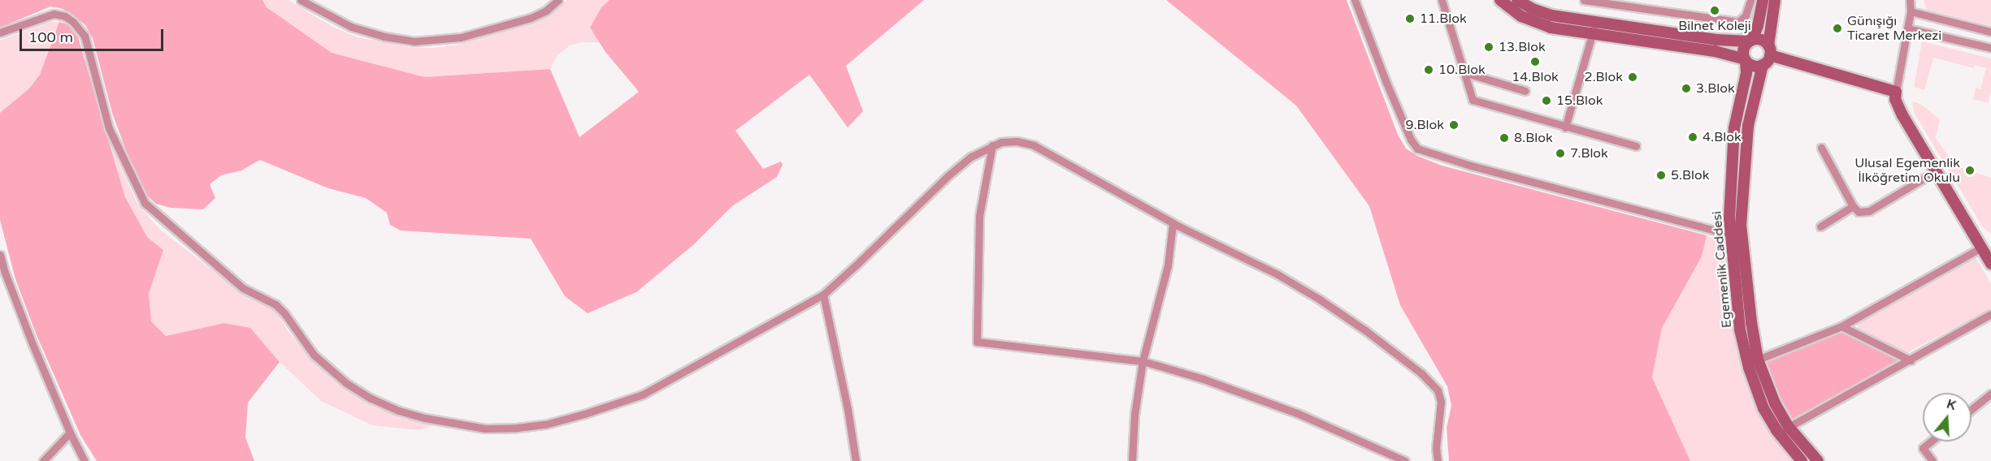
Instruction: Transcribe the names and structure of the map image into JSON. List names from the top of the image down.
{
  "streets": {
    "main road": ["Egemenlik Caddesi"]
  },
  "places": [
    "Bilnet Koleji",
    "11.Blok",
    "Günışığı Ticaret Merkezi",
    "13.Blok",
    "14.Blok",
    "10.Blok",
    "2.Blok",
    "3.Blok",
    "15.Blok",
    "9.Blok",
    "4.Blok",
    "8.Blok",
    "7.Blok",
    "Ulusal Egemenlik İlköğretim Okulu",
    "5.Blok"
  ],
  "scale_bar": "100 m",
  "north": "top"
}
